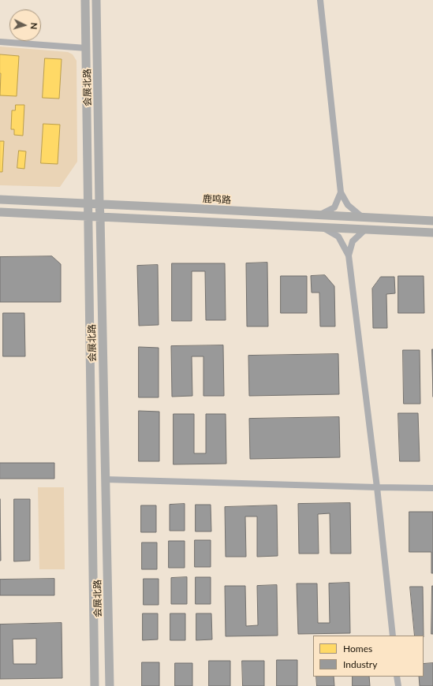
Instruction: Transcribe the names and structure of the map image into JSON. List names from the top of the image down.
{
  "streets": {
    "main road": ["会展北路", "鹿鸣路"]
  },
  "crossings": [
    ["会展北路", "鹿鸣路"]
  ],
  "legend": ["Homes", "Industry"],
  "north": "right"
}
